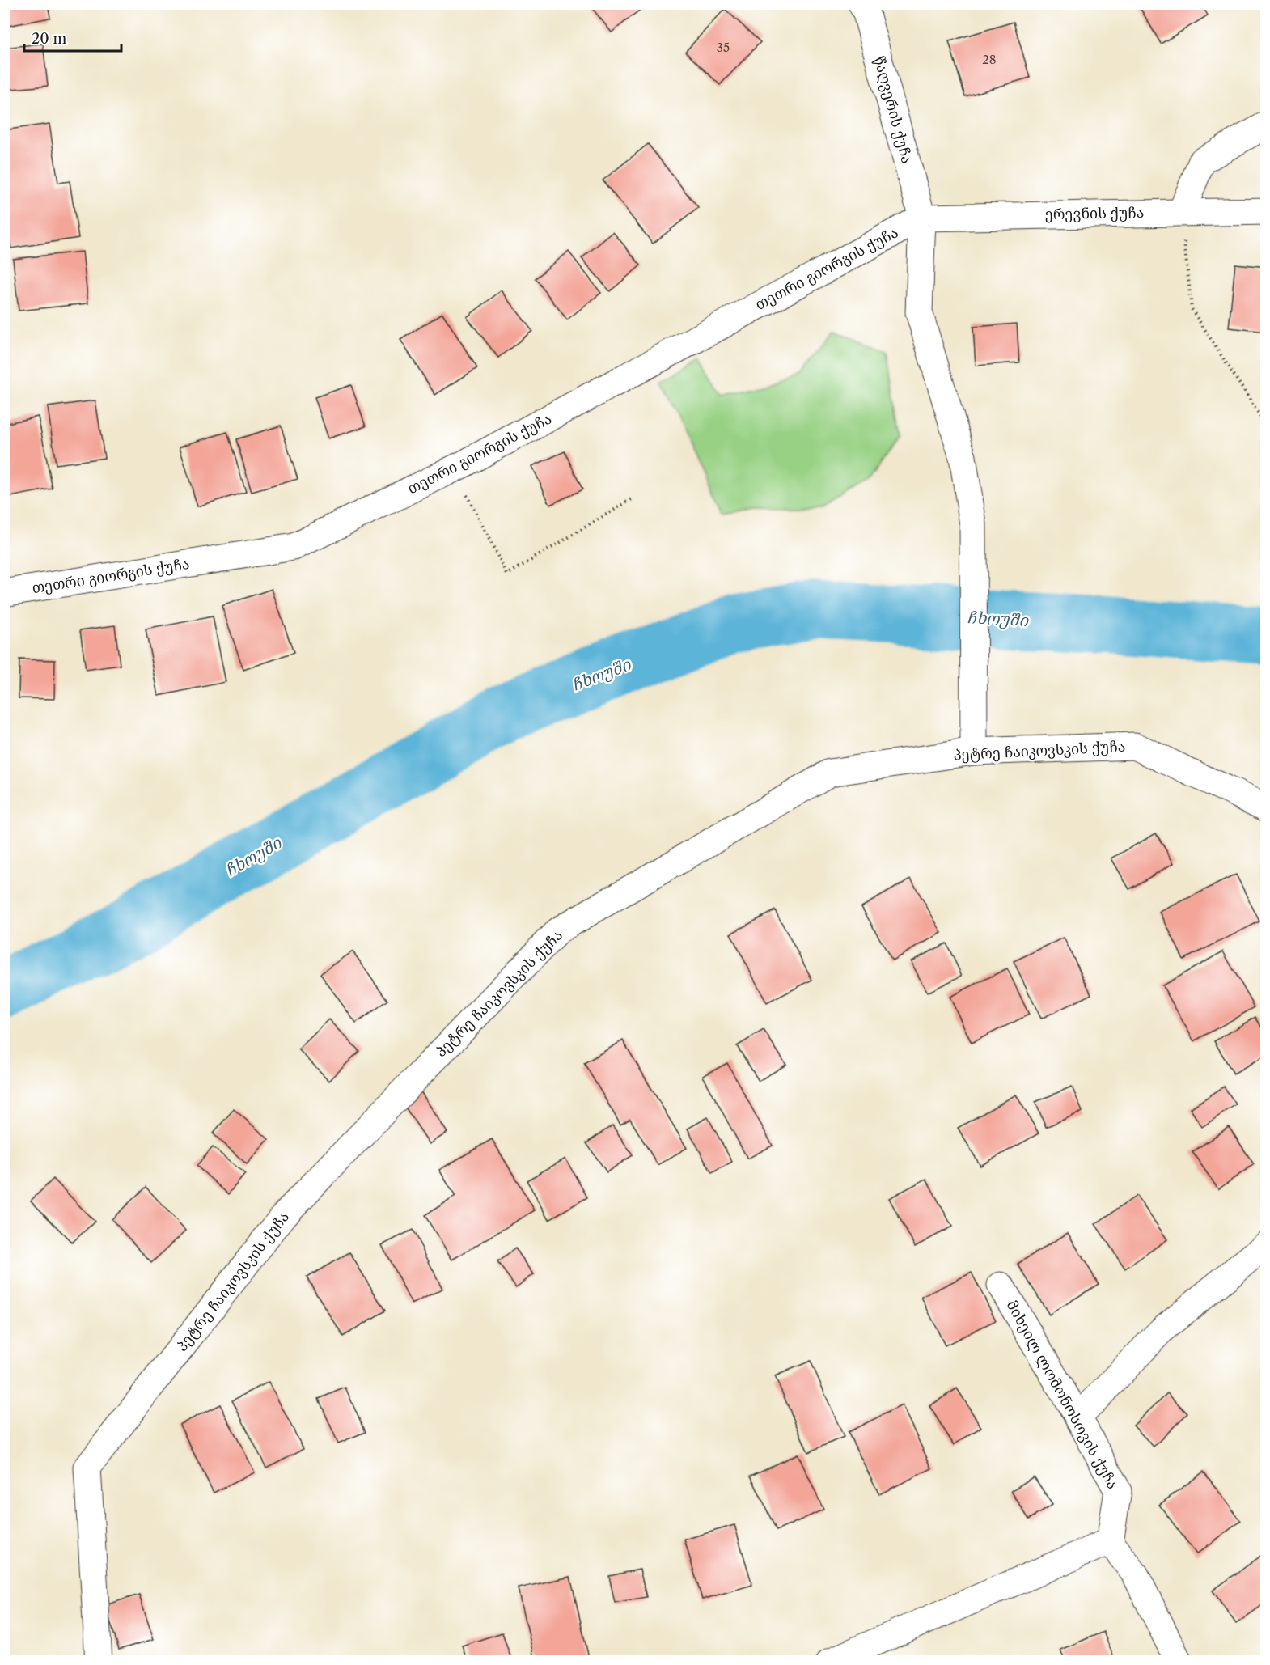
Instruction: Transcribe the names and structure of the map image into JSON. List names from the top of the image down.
{
  "streets": {
    "street": [
      "წაღვერის ქუჩა",
      "ერევნის ქუჩა",
      "თეთრი გიორგის ქუჩა",
      "პეტრე ჩაიკოვსკის ქუჩა",
      "მიხეილ ლომონოსოვის ქუჩა"
    ]
  },
  "crossings": [
    ["წაღვერის ქუჩა", "ერევნის ქუჩა"],
    ["წაღვერის ქუჩა", "თეთრი გიორგის ქუჩა"],
    ["წაღვერის ქუჩა", "პეტრე ჩაიკოვსკის ქუჩა"],
    ["ერევნის ქუჩა", "თეთრი გიორგის ქუჩა"]
  ],
  "water": ["ჩხოუში"],
  "house_numbers": ["35", "28"],
  "scale_bar": "20 m"
}
